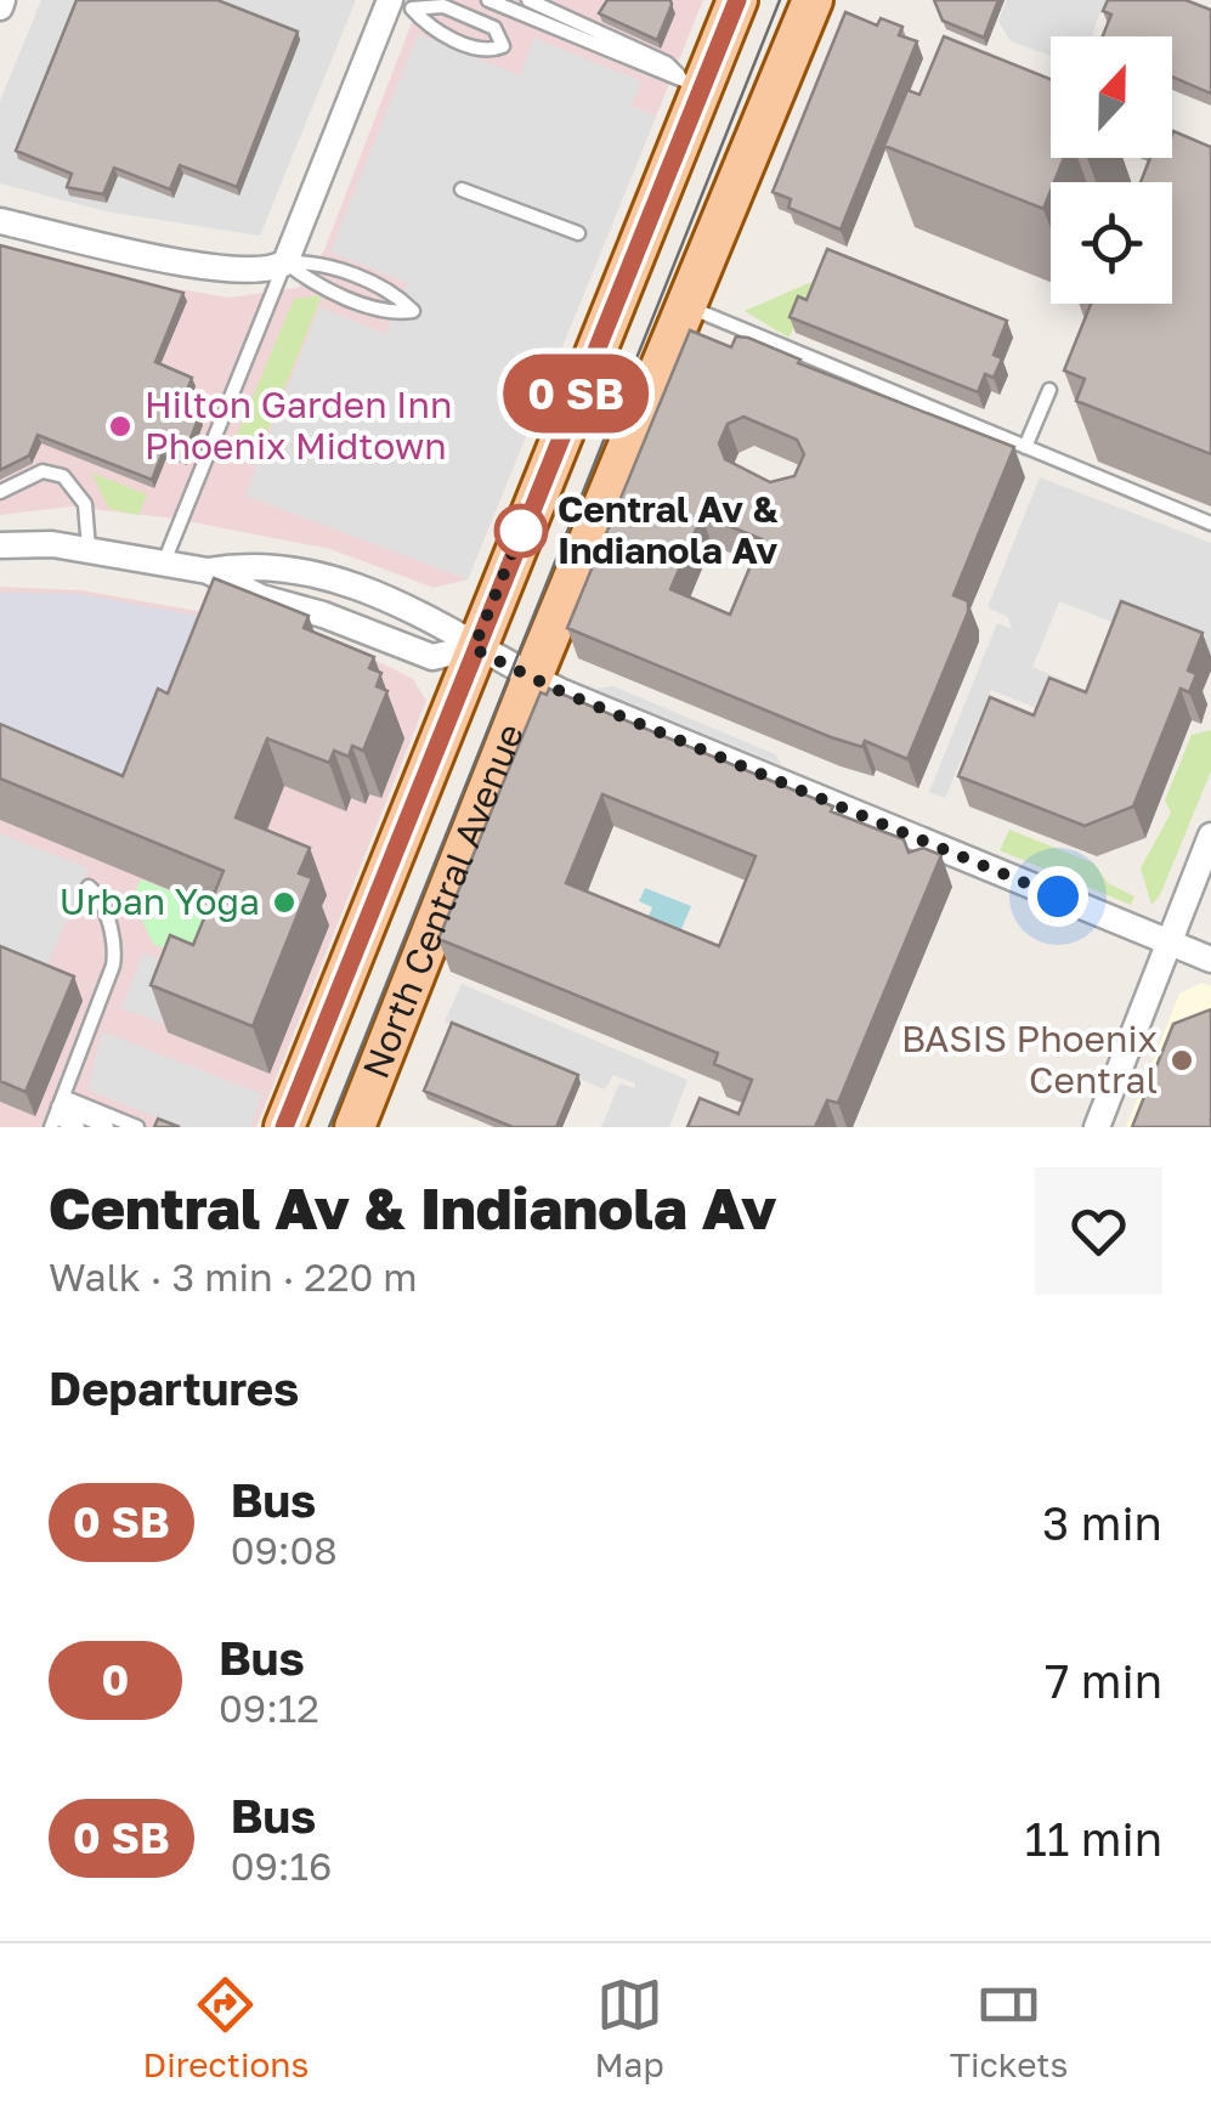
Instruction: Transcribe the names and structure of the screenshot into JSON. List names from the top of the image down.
{
  "streets": {
    "main road": ["North Central Avenue"]
  },
  "places": [
    "Hilton Garden Inn Phoenix Midtown",
    "Central Av & Indianola Av",
    "Urban Yoga",
    "BASIS Phoenix Central"
  ],
  "north": "top",
  "page": {
    "on_map": "0 SB",
    "heading": [
      ["Central Av & Indianola Av", "Walk · 3 min · 220 m"],
      "Departures"
    ],
    "list": [
      {
        "mark": "0 SB",
        "name": "Bus",
        "note": "09:08",
        "value": "3 min"
      },
      {
        "mark": "0",
        "name": "Bus",
        "note": "09:12",
        "value": "7 min"
      },
      {
        "mark": "0 SB",
        "name": "Bus",
        "note": "09:16",
        "value": "11 min"
      }
    ],
    "tabs": ["Directions", "Map", "Tickets"]
  }
}
